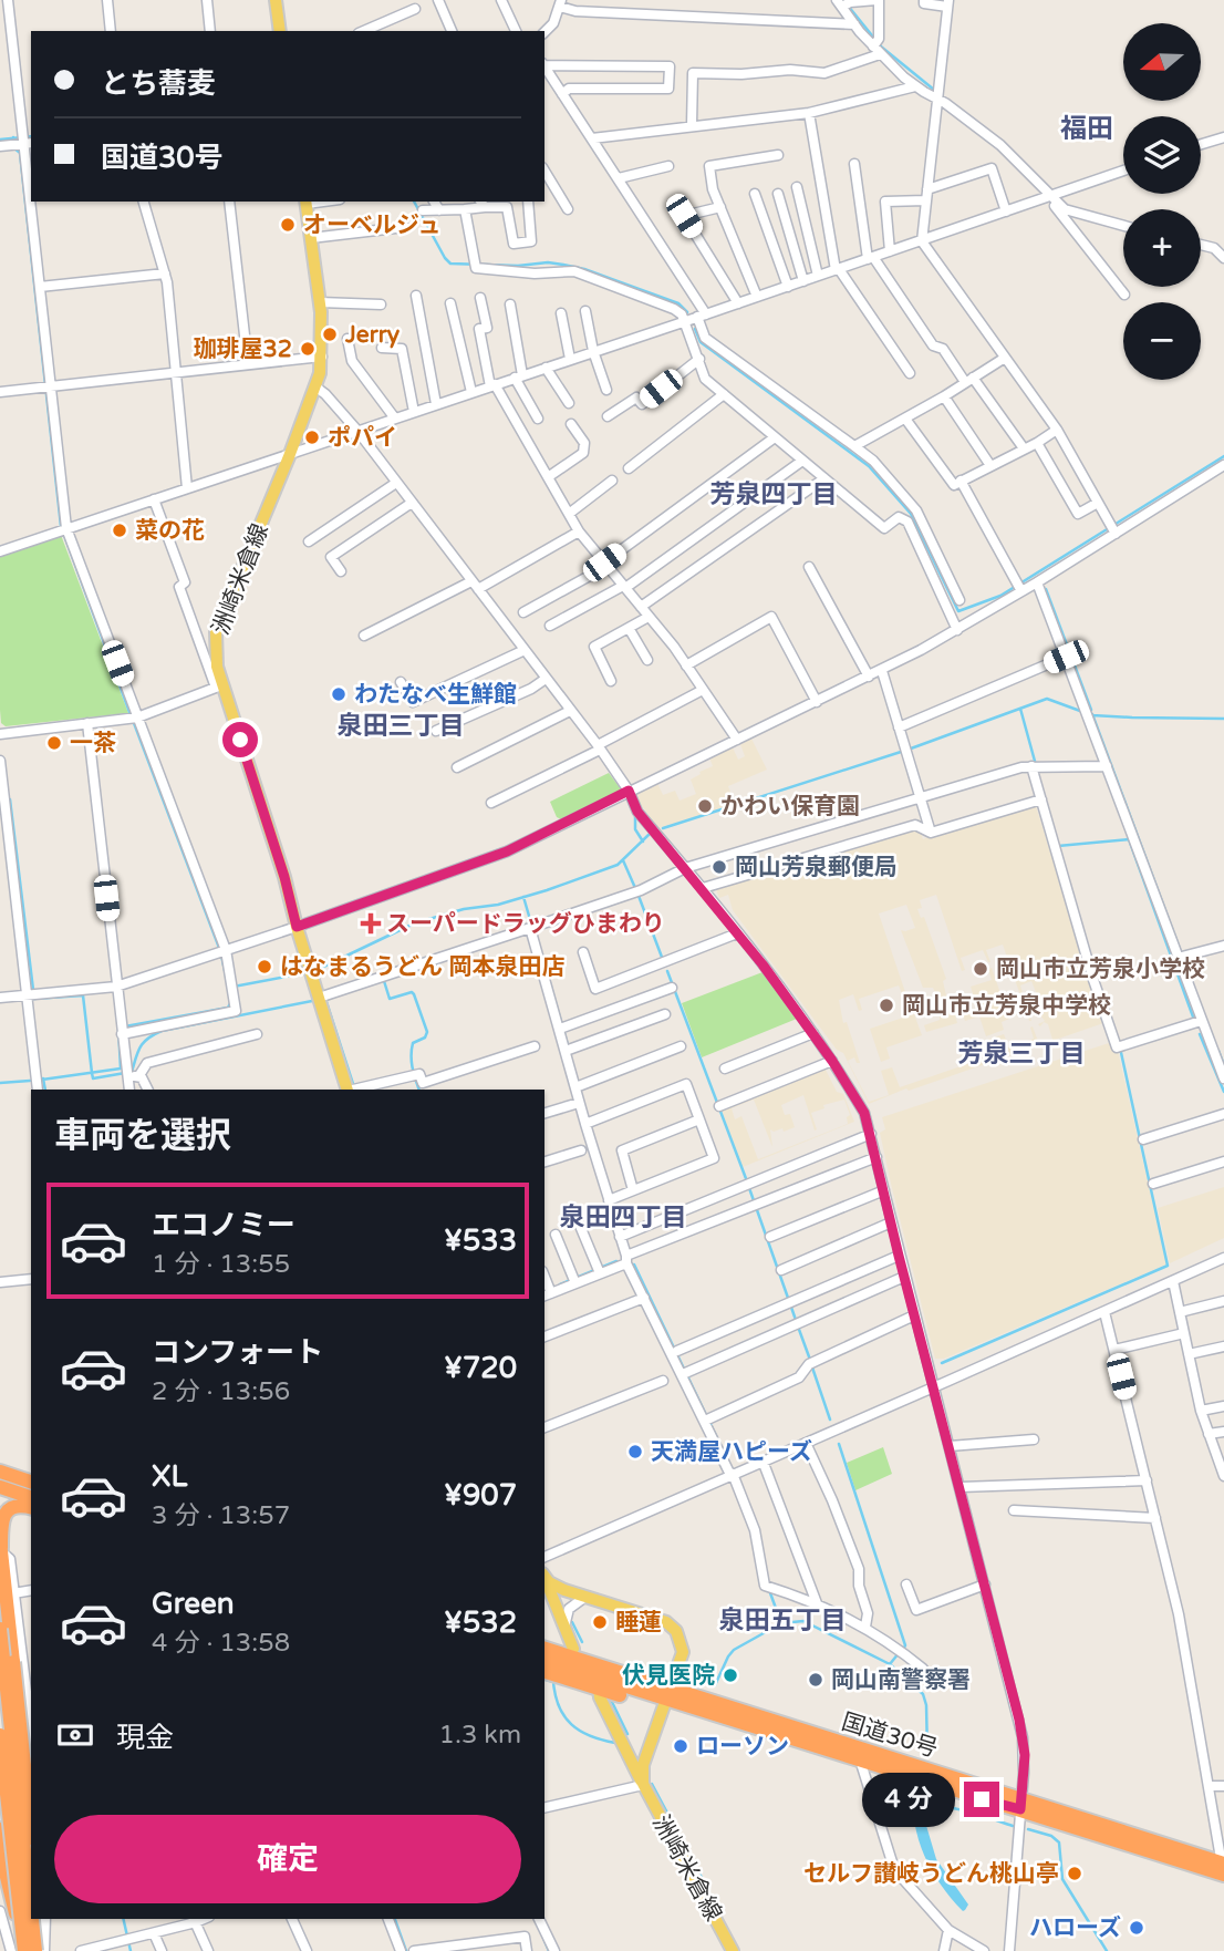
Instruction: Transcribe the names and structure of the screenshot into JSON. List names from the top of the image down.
{
  "streets": {
    "highway": ["国道30号"],
    "main road": ["洲崎米倉線"]
  },
  "districts": [
    "福田",
    "芳泉四丁目",
    "泉田三丁目",
    "芳泉三丁目",
    "泉田四丁目",
    "泉田五丁目"
  ],
  "places": {
    "other": [
      "オーベルジュ",
      "Jerry",
      "珈琲屋32",
      "ポパイ",
      "菜の花",
      "わたなべ生鮮館",
      "一茶",
      "かわい保育園",
      "岡山芳泉郵便局",
      "はなまるうどん 岡本泉田店",
      "岡山市立芳泉小学校",
      "岡山市立芳泉中学校",
      "天満屋ハピーズ",
      "睡蓮",
      "伏見医院",
      "岡山南警察署",
      "ローソン",
      "セルフ讃岐うどん桃山亭",
      "ハローズ"
    ],
    "health": ["スーパードラッグひまわり"]
  },
  "north": "left",
  "page": {
    "map_buttons": ["+", "−"],
    "banner": ["とち蕎麦", "国道30号"],
    "heading": "車両を選択",
    "list": [
      {
        "name": "エコノミー",
        "note": "1 分 · 13:55",
        "value": "¥533"
      },
      {
        "name": "コンフォート",
        "note": "2 分 · 13:56",
        "value": "¥720"
      },
      {
        "name": "XL",
        "note": "3 分 · 13:57",
        "value": "¥907"
      },
      {
        "name": "Green",
        "note": "4 分 · 13:58",
        "value": "¥532"
      }
    ],
    "pay": ["現金", "1.3 km"],
    "bubble": "4 分",
    "buttons": "確定"
  }
}
